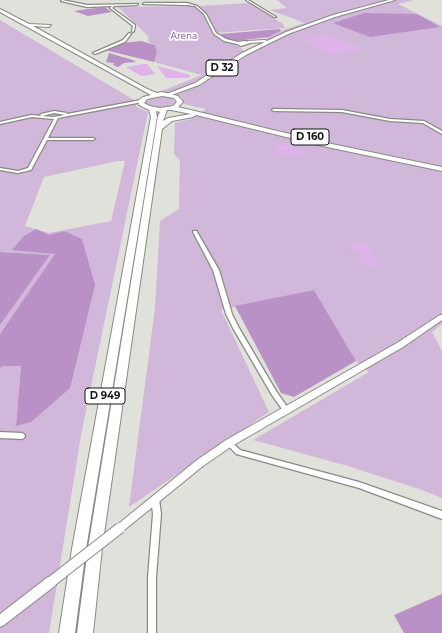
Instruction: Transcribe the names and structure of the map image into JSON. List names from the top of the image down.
{
  "streets": {
    "highway": ["D 160", "D 949"],
    "main road": ["D 32"]
  },
  "crossings": [
    ["D 32", "D 160"]
  ],
  "parks": ["Arena"]
}
